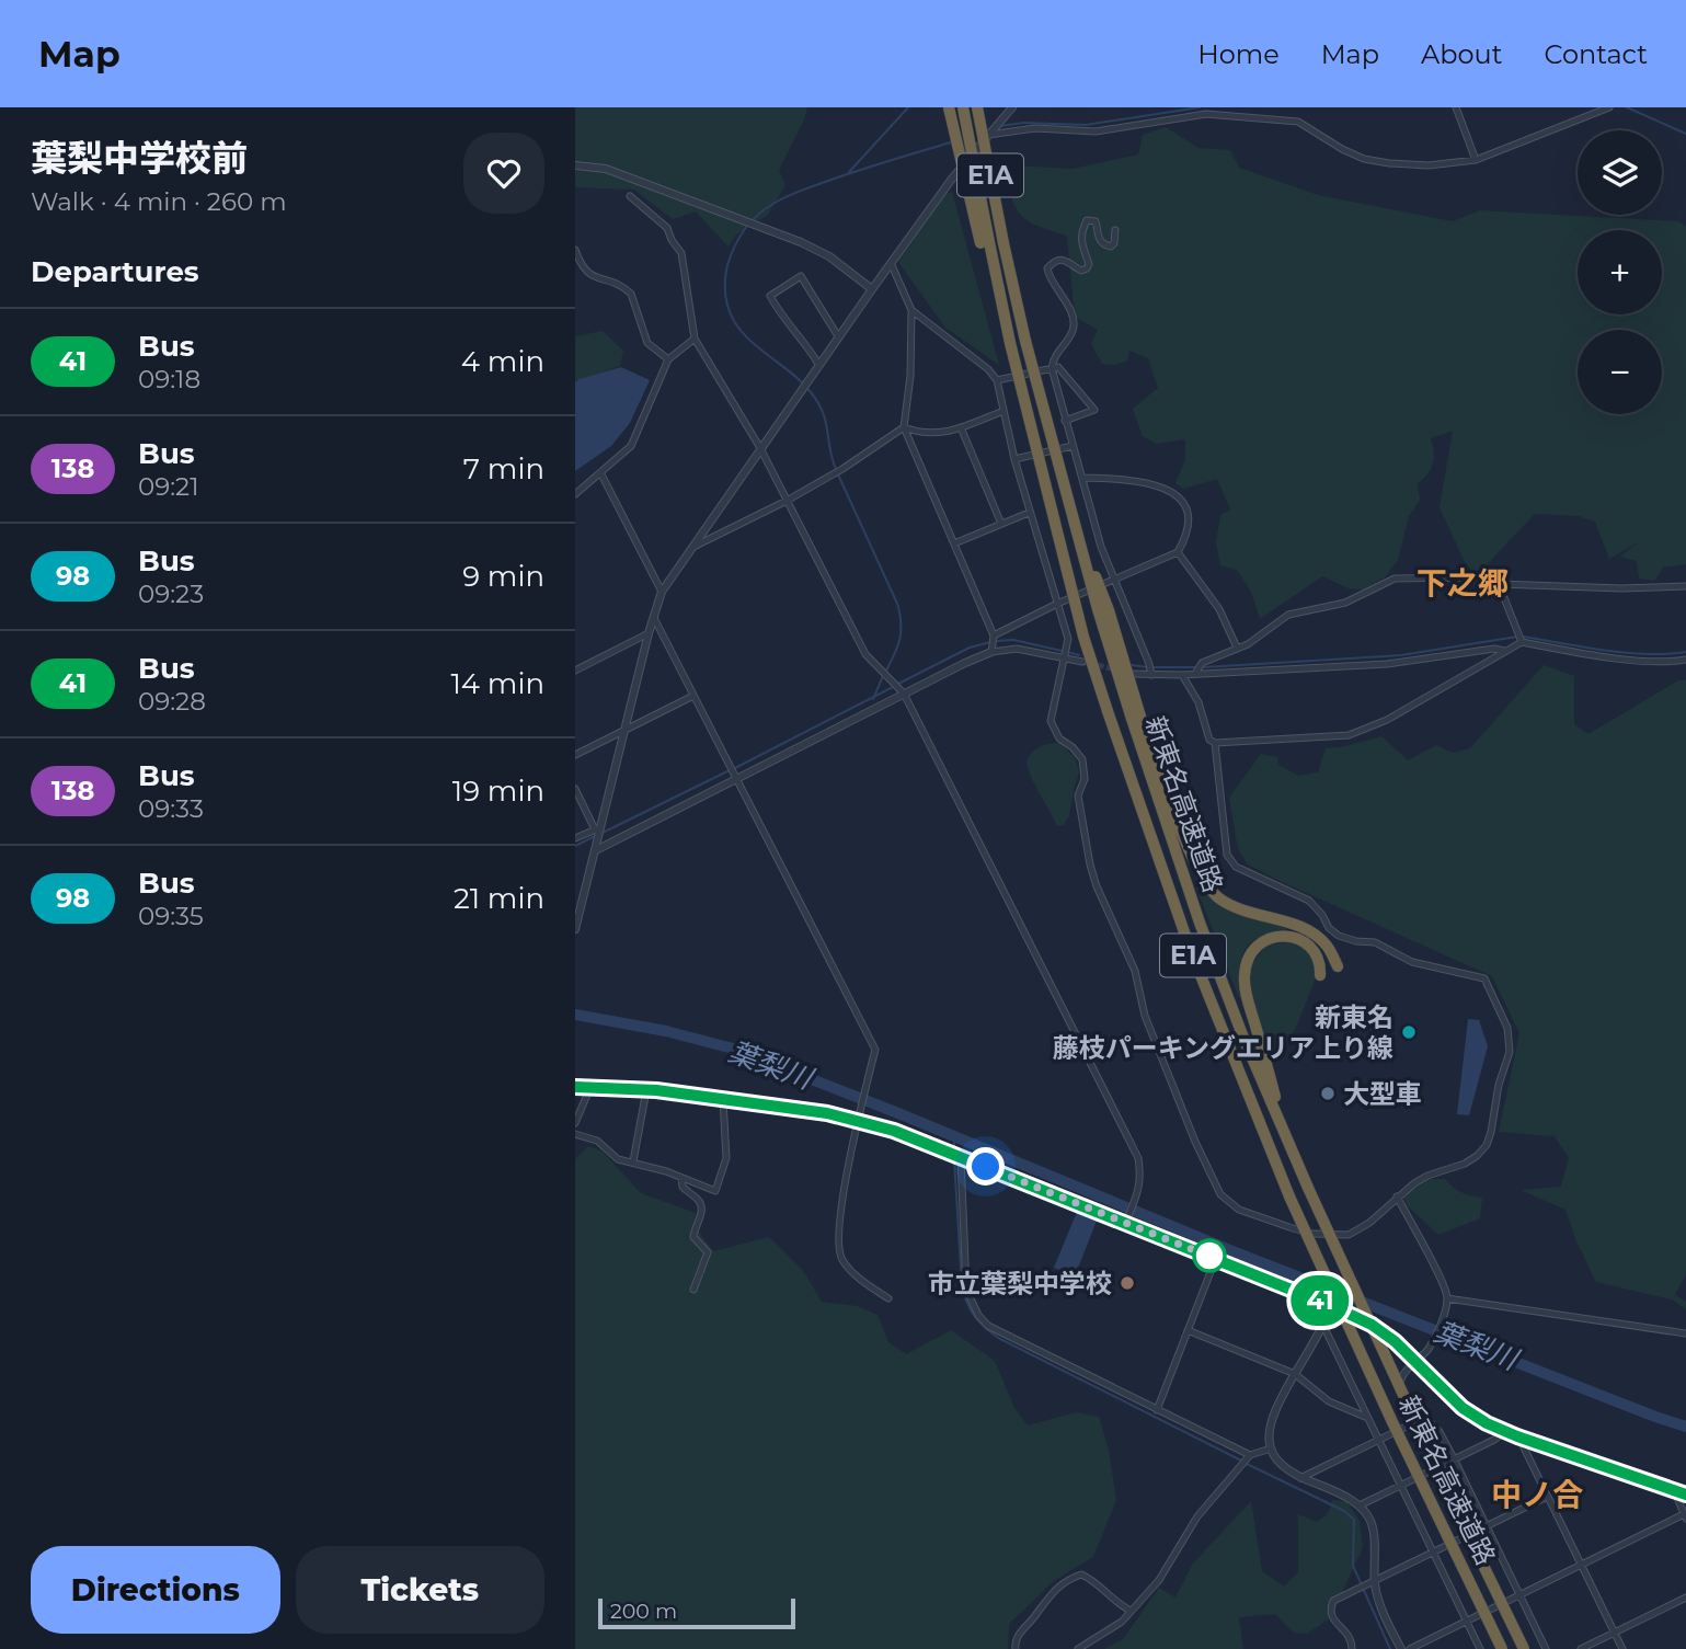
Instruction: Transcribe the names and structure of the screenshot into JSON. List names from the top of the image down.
{
  "streets": {
    "highway": ["E1A", "新東名高速道路"]
  },
  "districts": ["下之郷", "中ノ合"],
  "water": ["葉梨川"],
  "places": ["新東名 藤枝パーキングエリア上り線", "大型車", "市立葉梨中学校"],
  "lines": ["bus line 41"],
  "scale_bar": "200 m",
  "page": {
    "header": "Map",
    "nav": [
      "Home",
      "Map",
      "About",
      "Contact"
    ],
    "heading": [
      ["葉梨中学校前", "Walk · 4 min · 260 m"],
      "Departures"
    ],
    "on_map": "41",
    "map_buttons": ["+", "−"],
    "list": [
      {
        "mark": "41",
        "name": "Bus",
        "note": "09:18",
        "value": "4 min"
      },
      {
        "mark": "138",
        "name": "Bus",
        "note": "09:21",
        "value": "7 min"
      },
      {
        "mark": "98",
        "name": "Bus",
        "note": "09:23",
        "value": "9 min"
      },
      {
        "mark": "41",
        "name": "Bus",
        "note": "09:28",
        "value": "14 min"
      },
      {
        "mark": "138",
        "name": "Bus",
        "note": "09:33",
        "value": "19 min"
      },
      {
        "mark": "98",
        "name": "Bus",
        "note": "09:35",
        "value": "21 min"
      }
    ],
    "buttons": ["Directions", "Tickets"],
    "scale": "200 m"
  }
}
